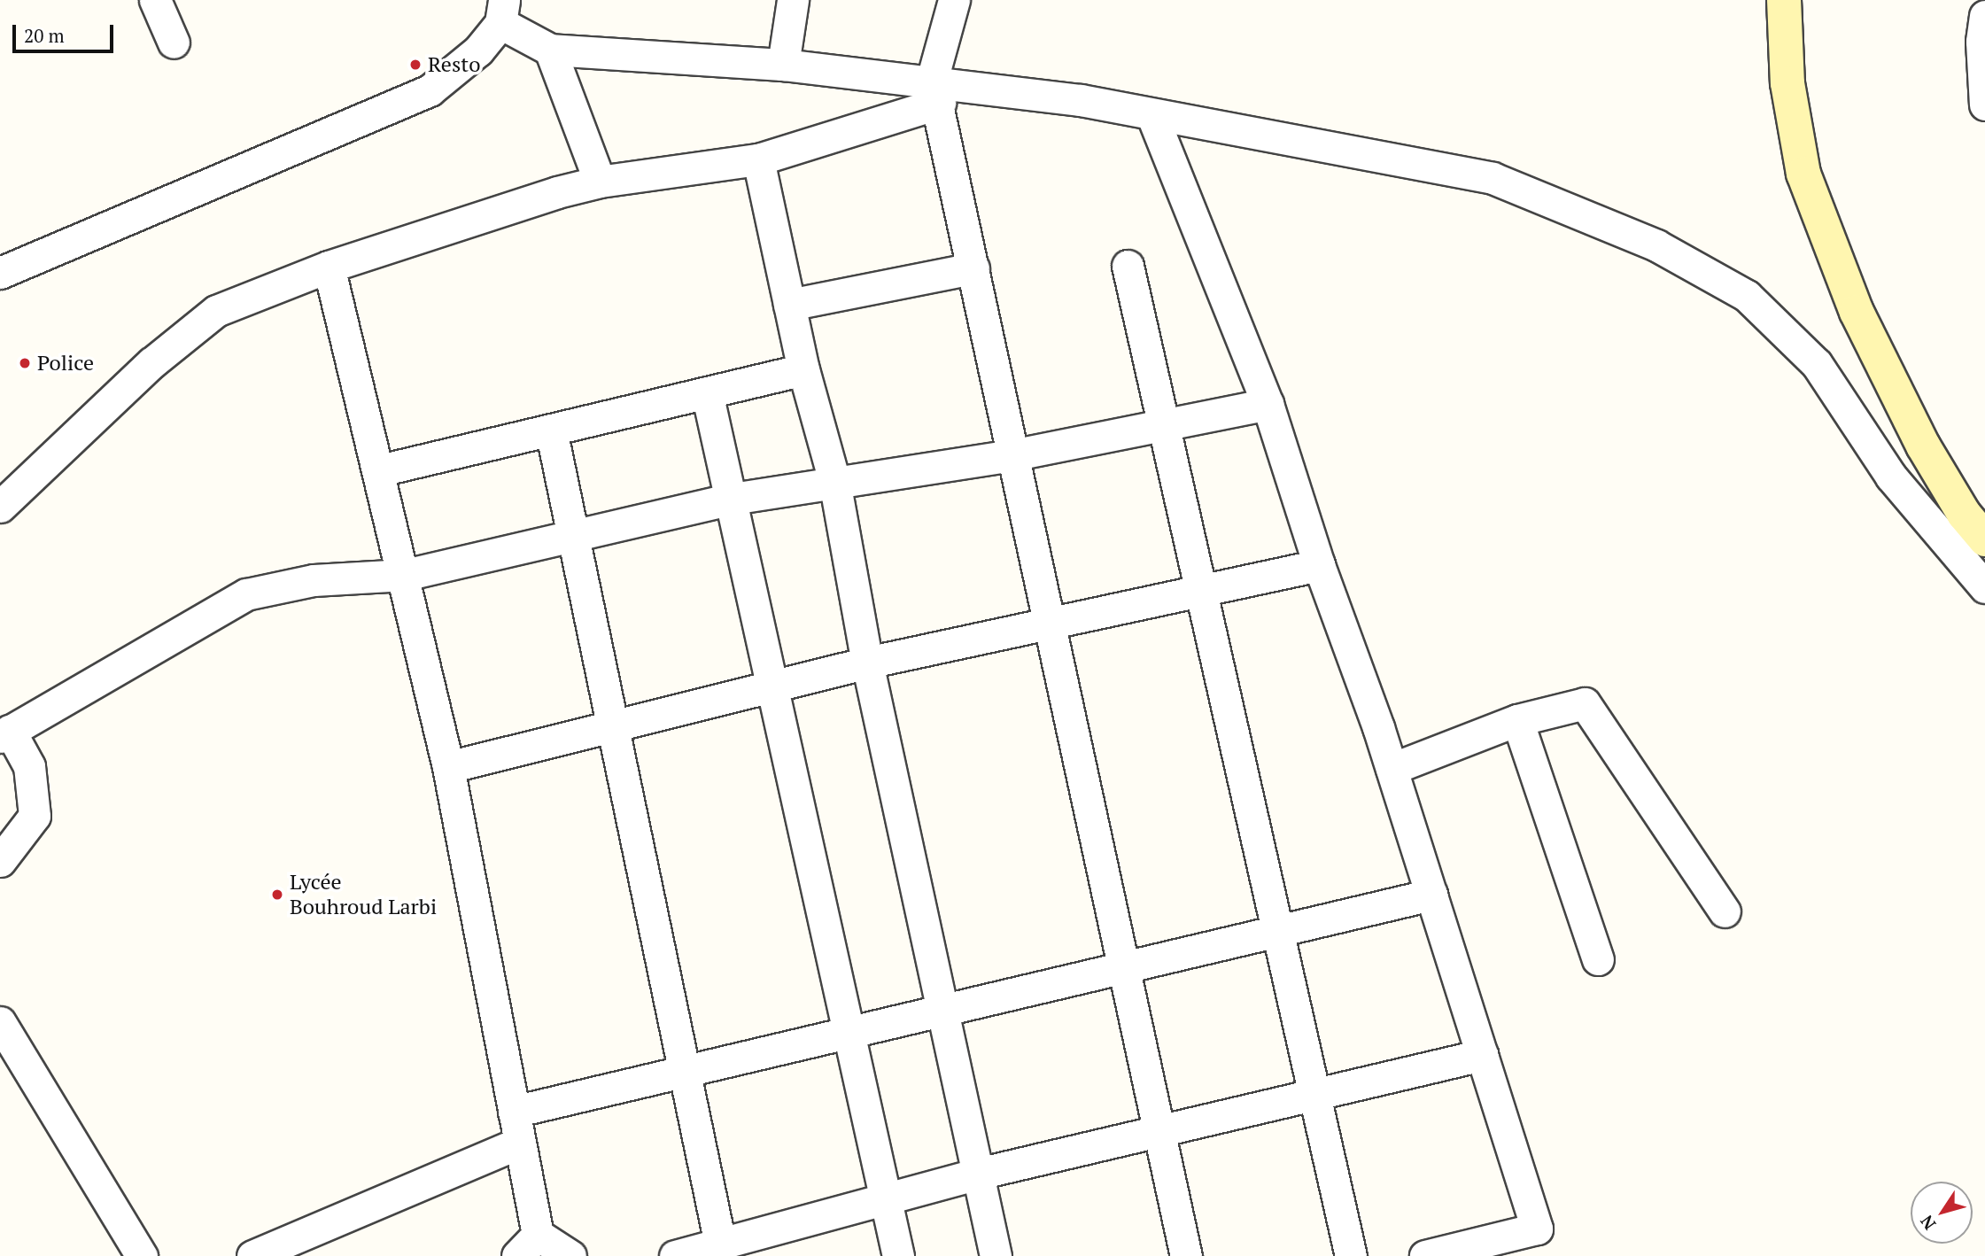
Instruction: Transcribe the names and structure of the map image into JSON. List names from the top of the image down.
{
  "places": ["Resto", "Police", "Lycée Bouhroud Larbi"],
  "scale_bar": "20 m",
  "north": "bottom left"
}
